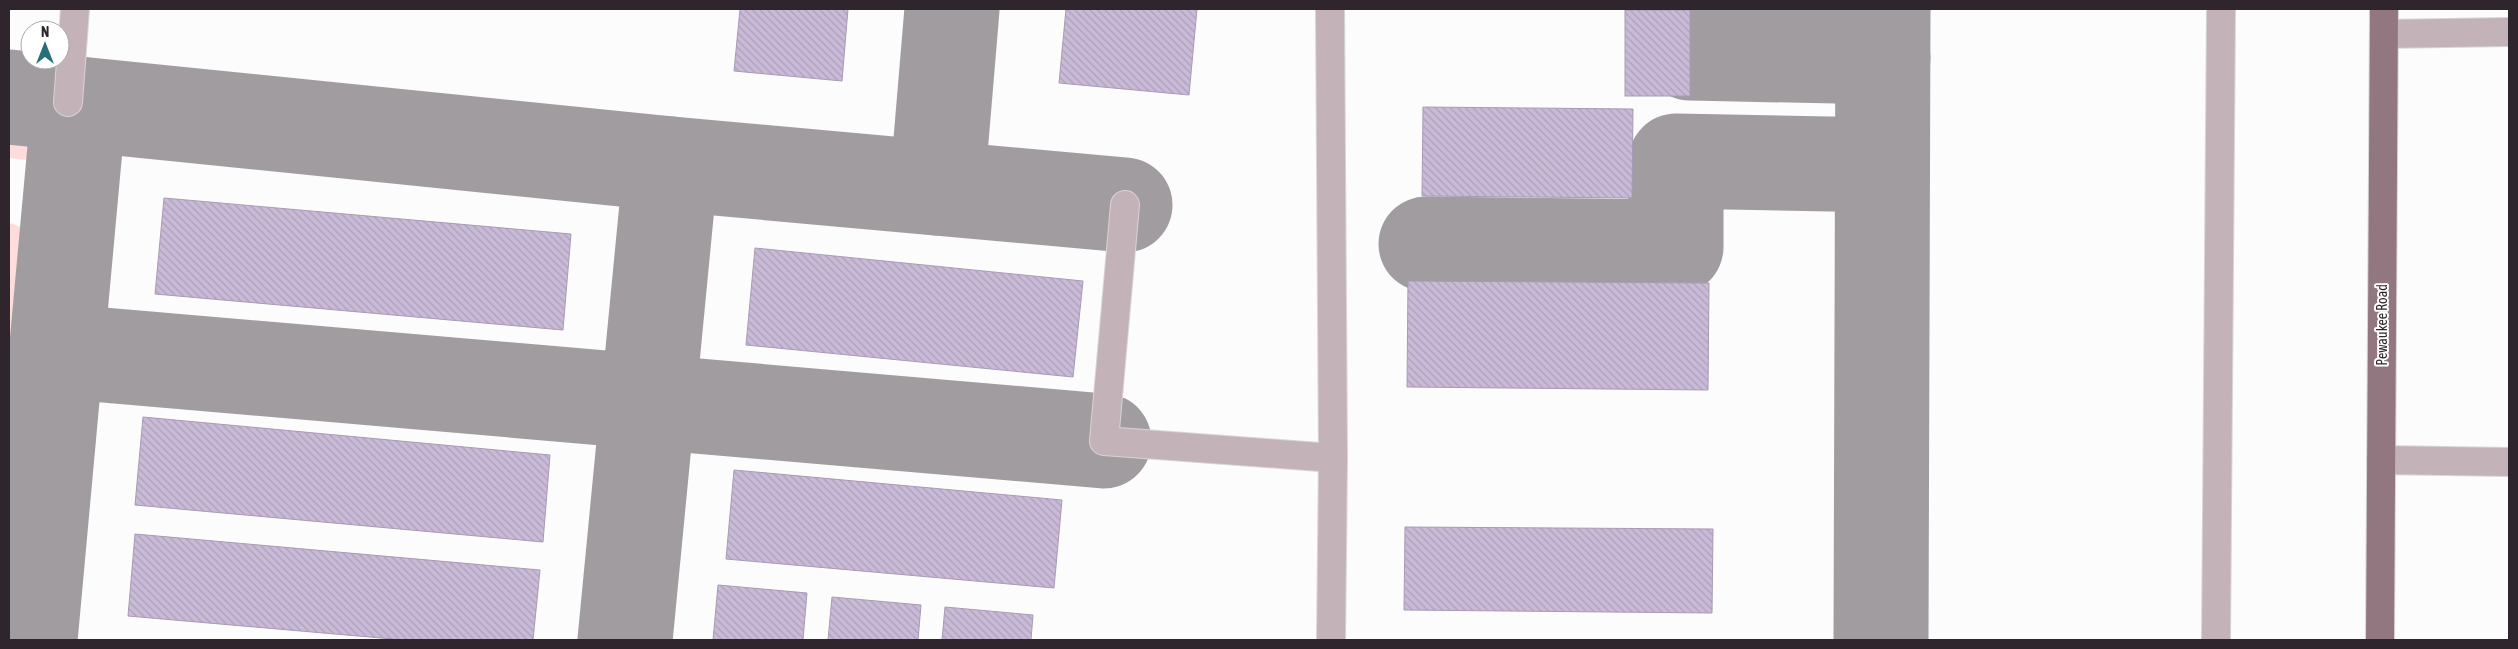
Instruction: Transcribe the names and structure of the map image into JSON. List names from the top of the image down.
{
  "streets": {
    "main road": ["Pewaukee Road"]
  },
  "north": "top"
}
